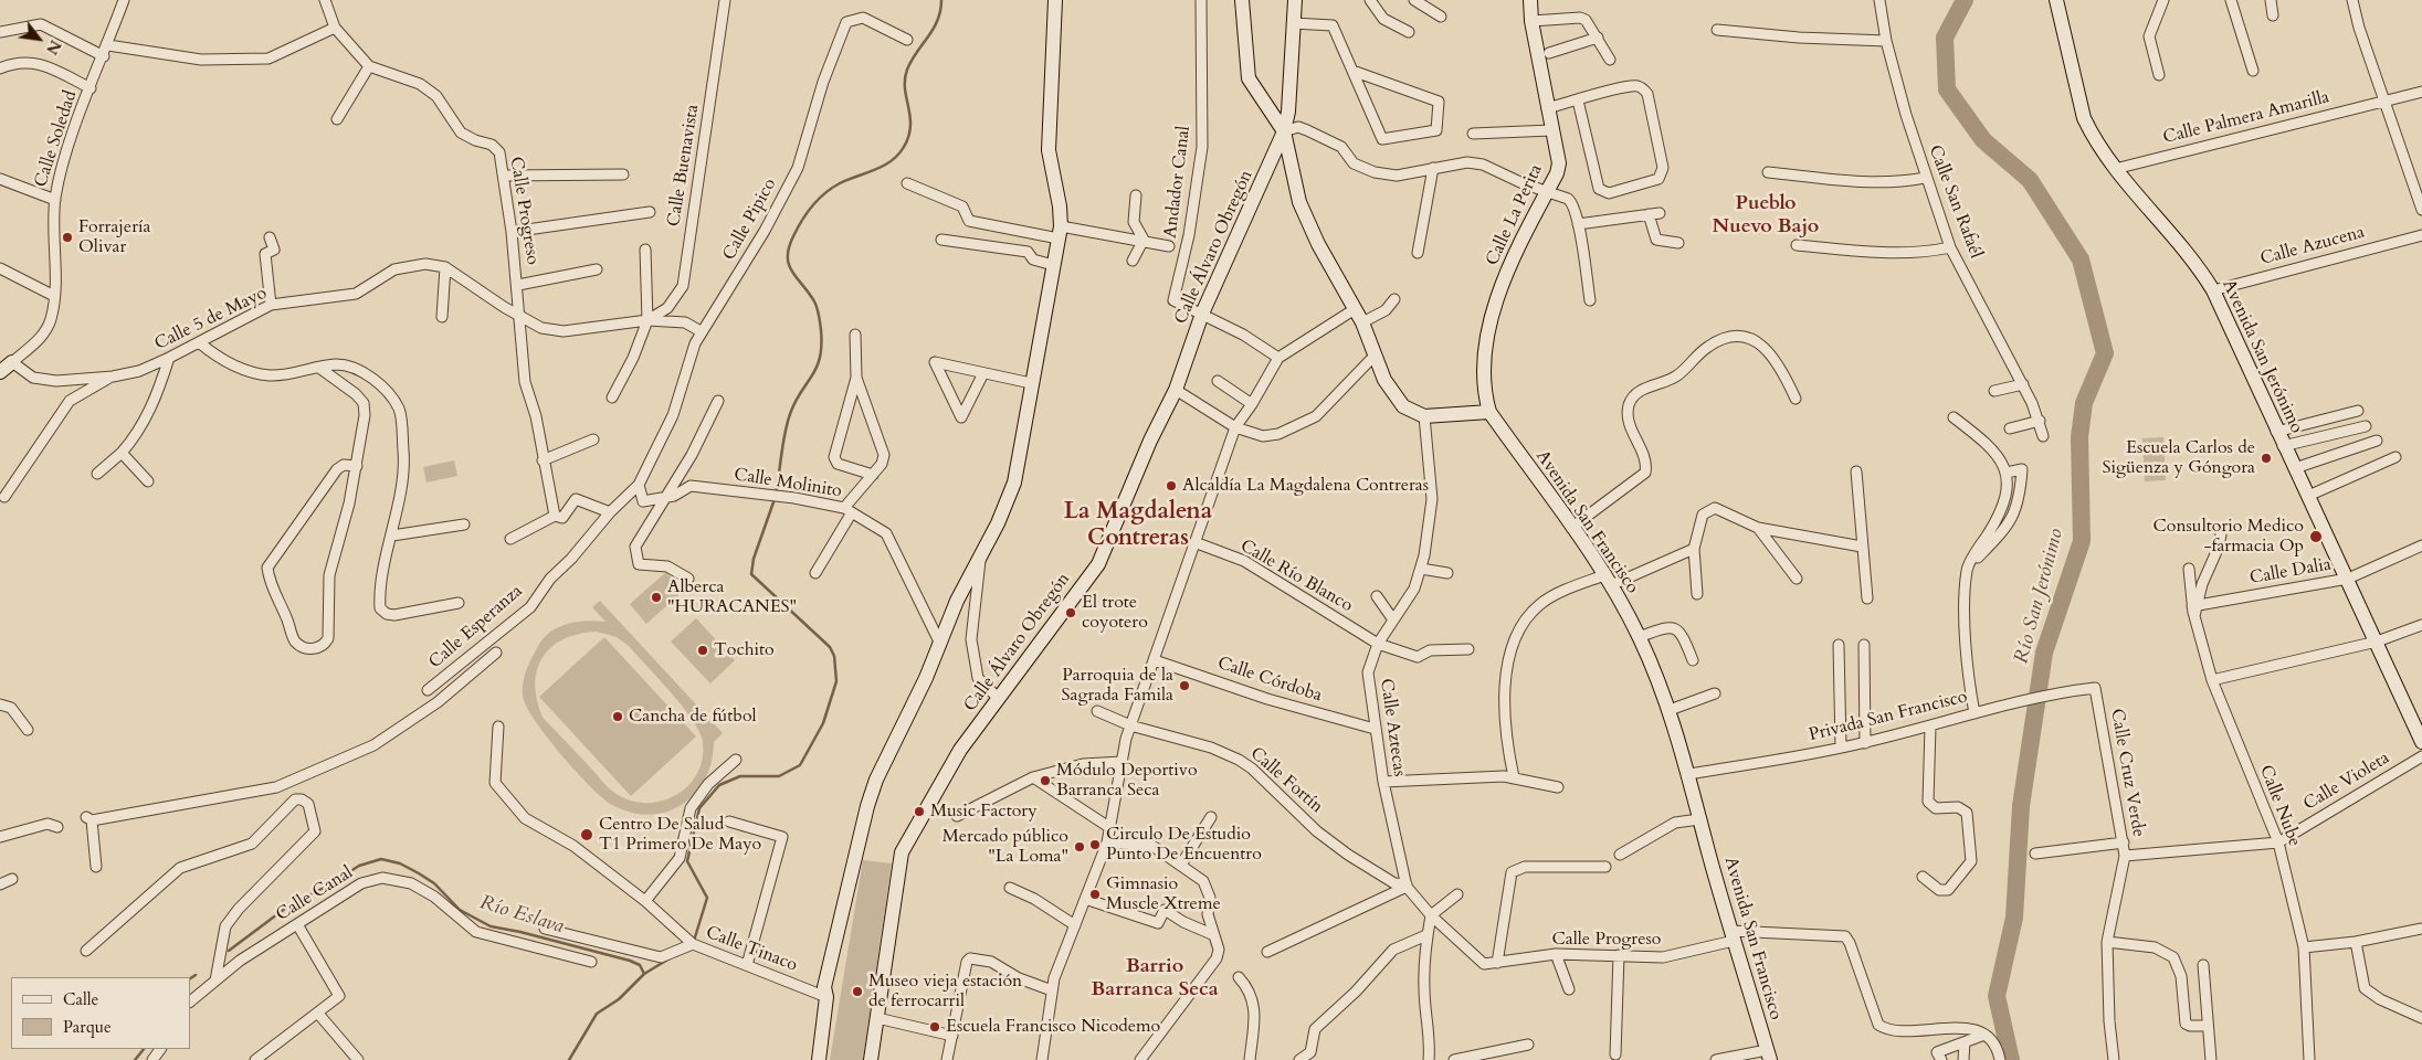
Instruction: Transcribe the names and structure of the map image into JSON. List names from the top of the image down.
{
  "streets": {
    "street": [
      "Calle Palmera Amarilla",
      "Calle Soledad",
      "Calle Buenavista",
      "Andador Canal",
      "Calle San Rafaél",
      "Calle Progreso",
      "Calle La Perita",
      "Calle Pipico",
      "Calle Azucena",
      "Calle Álvaro Obregón",
      "Calle 5 de Mayo",
      "Avenida San Jerónimo",
      "Calle Molinito",
      "Avenida San Francisco",
      "Calle Dalia",
      "Calle Río Blanco",
      "Calle Esperanza",
      "Calle Córdoba",
      "Privada San Francisco",
      "Calle Aztecas",
      "Calle Cruz Verde",
      "Calle Fortín",
      "Calle Violeta",
      "Calle Nube",
      "Calle Canal",
      "Calle Tinaco"
    ]
  },
  "crossings": [
    ["Calle Palmera Amarilla", "Avenida San Jerónimo"],
    ["Calle Soledad", "Calle 5 de Mayo"],
    ["Calle Buenavista", "Calle 5 de Mayo"],
    ["Andador Canal", "Calle Álvaro Obregón"],
    ["Calle Progreso", "Calle 5 de Mayo"],
    ["Calle Progreso", "Avenida San Francisco"],
    ["Calle Progreso", "Calle Aztecas"],
    ["Calle La Perita", "Avenida San Francisco"],
    ["Calle Pipico", "Calle 5 de Mayo"],
    ["Calle Pipico", "Calle Molinito"],
    ["Calle Pipico", "Calle Esperanza"],
    ["Calle Azucena", "Avenida San Jerónimo"],
    ["Avenida San Jerónimo", "Calle Dalia"],
    ["Calle Molinito", "Calle Esperanza"],
    ["Avenida San Francisco", "Privada San Francisco"],
    ["Calle Dalia", "Calle Nube"],
    ["Calle Río Blanco", "Calle Aztecas"],
    ["Calle Córdoba", "Calle Aztecas"],
    ["Privada San Francisco", "Calle Cruz Verde"],
    ["Calle Aztecas", "Calle Fortín"],
    ["Calle Cruz Verde", "Calle Violeta"],
    ["Calle Violeta", "Calle Nube"]
  ],
  "districts": ["Pueblo Nuevo Bajo", "La Magdalena Contreras", "Barrio Barranca Seca"],
  "water": ["Río San Jerónimo", "Río Eslava"],
  "places": [
    "Forrajería Olivar",
    "Escuela Carlos de Sigüenza y Góngora",
    "Alcaldía La Magdalena Contreras",
    "Consultorio Medico -farmacia Op",
    "Alberca \"HURACANES\"",
    "El trote coyotero",
    "Tochito",
    "Parroquia de la Sagrada Famila",
    "Cancha de fútbol",
    "Módulo Deportivo Barranca Seca",
    "Music Factory",
    "Centro De Salud T1 Primero De Mayo",
    "Circulo De Estudio Punto De Encuentro",
    "Mercado público \"La Loma\"",
    "Gimnasio Muscle Xtreme",
    "Museo vieja estación de ferrocarril",
    "Escuela Francisco Nicodemo"
  ],
  "legend": ["Calle", "Parque"],
  "north": "bottom right"
}
